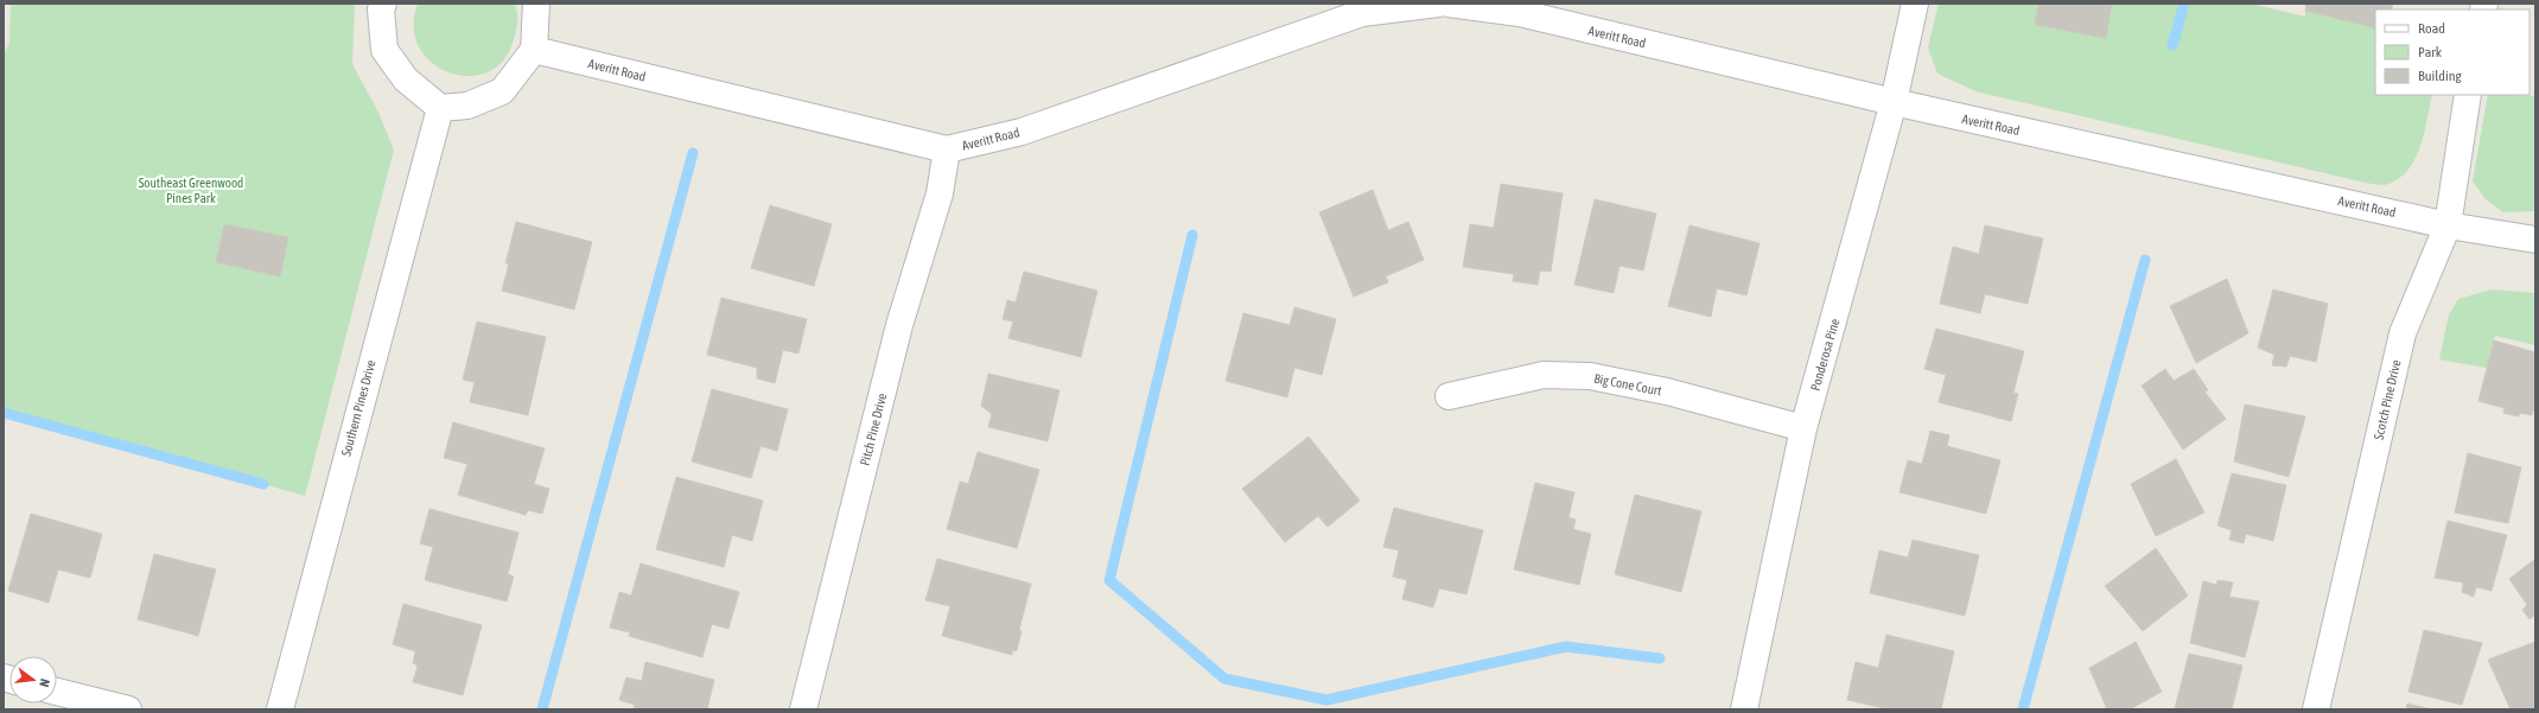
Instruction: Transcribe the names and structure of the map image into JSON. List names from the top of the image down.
{
  "streets": {
    "street": [
      "Averitt Road",
      "Ponderosa Pine",
      "Big Cone Court",
      "Scotch Pine Drive",
      "Southern Pines Drive",
      "Pitch Pine Drive"
    ]
  },
  "crossings": [
    ["Averitt Road", "Ponderosa Pine"],
    ["Averitt Road", "Scotch Pine Drive"],
    ["Averitt Road", "Pitch Pine Drive"],
    ["Ponderosa Pine", "Big Cone Court"]
  ],
  "parks": ["Southeast Greenwood Pines Park"],
  "legend": ["Road", "Park", "Building"],
  "north": "right"
}
